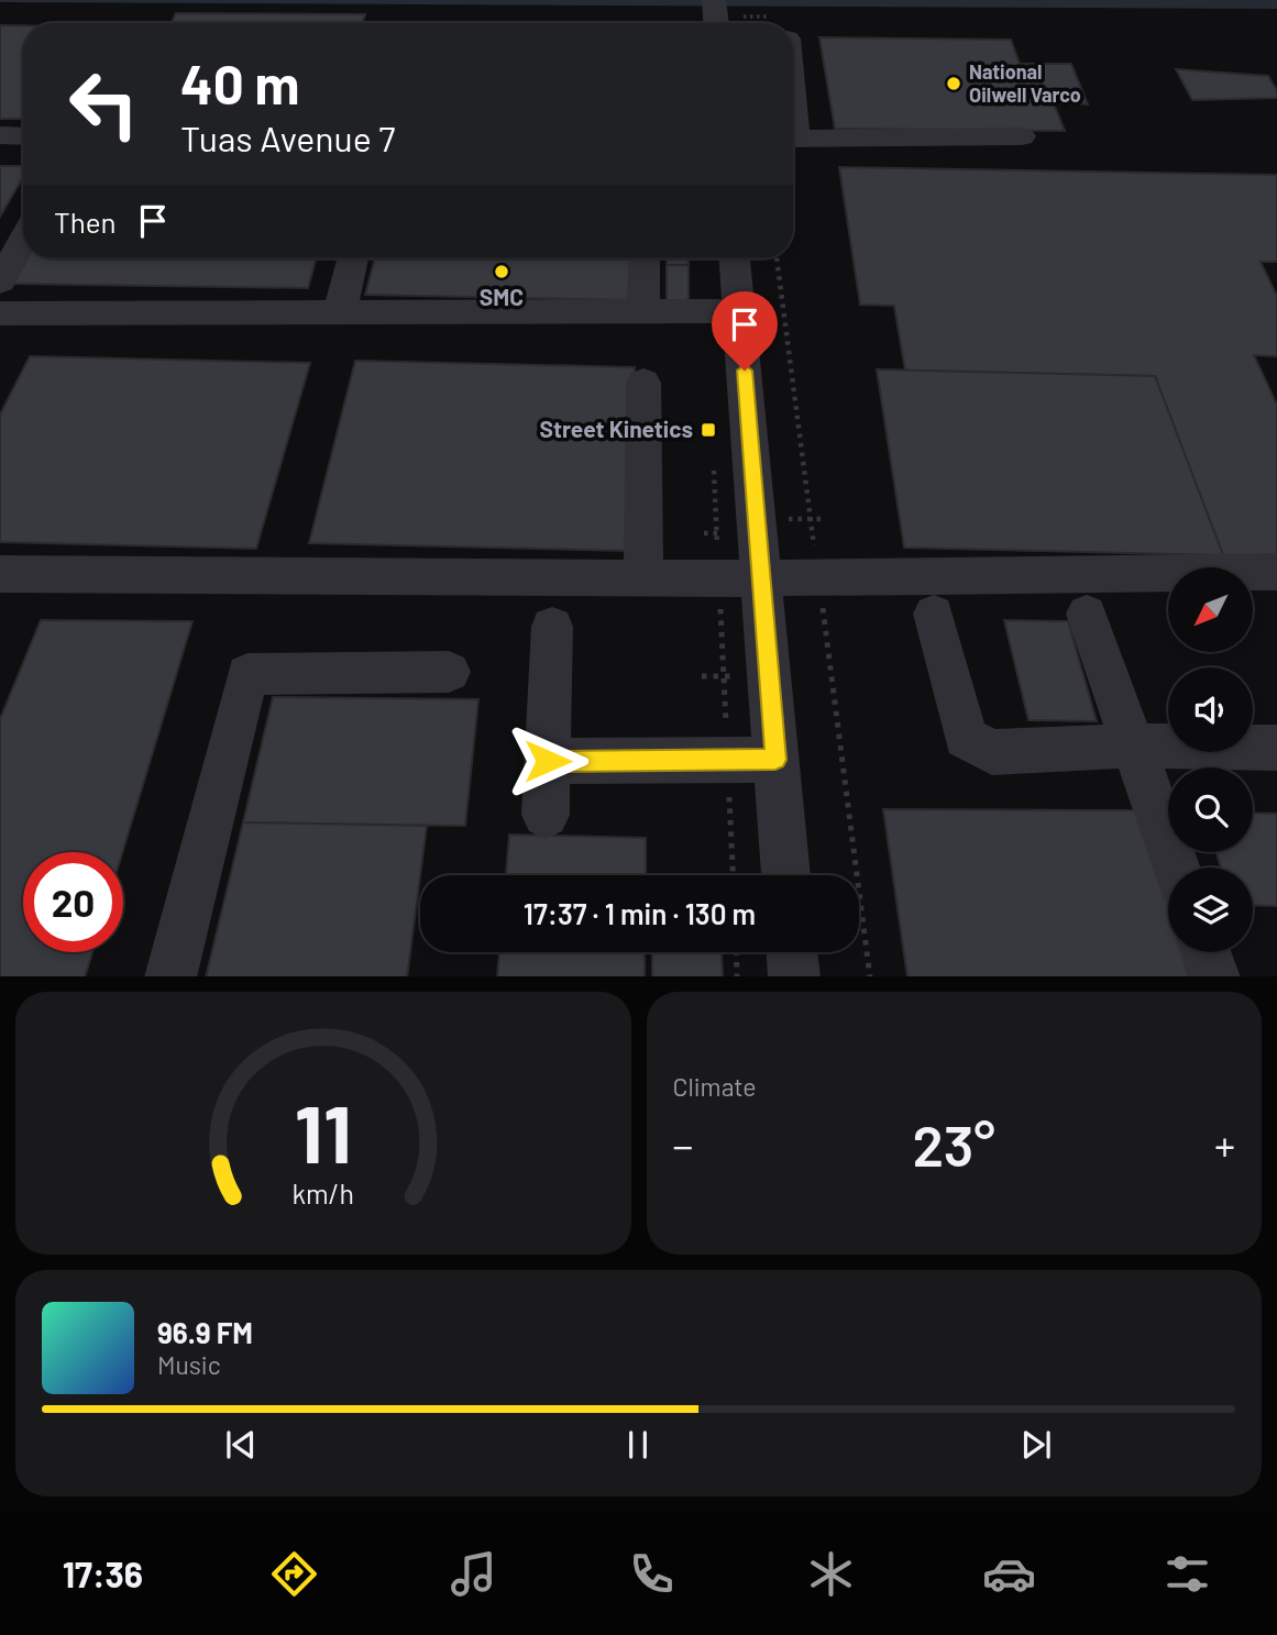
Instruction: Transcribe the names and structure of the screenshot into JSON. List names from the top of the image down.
{
  "places": {
    "other": ["National Oilwell Varco", "SMC"],
    "transit": ["Street Kinetics"]
  },
  "north": "bottom left",
  "page": {
    "turn": ["40 m", "Tuas Avenue 7"],
    "then": "Then",
    "limit": "20",
    "trip": "17:37 · 1 min · 130 m",
    "tile": "Climate",
    "heat": ["−", "23°", "+"],
    "song": ["96.9 FM", "Music"],
    "tabs": "17:36",
    "gauge": ["11", "km/h"]
  }
}
